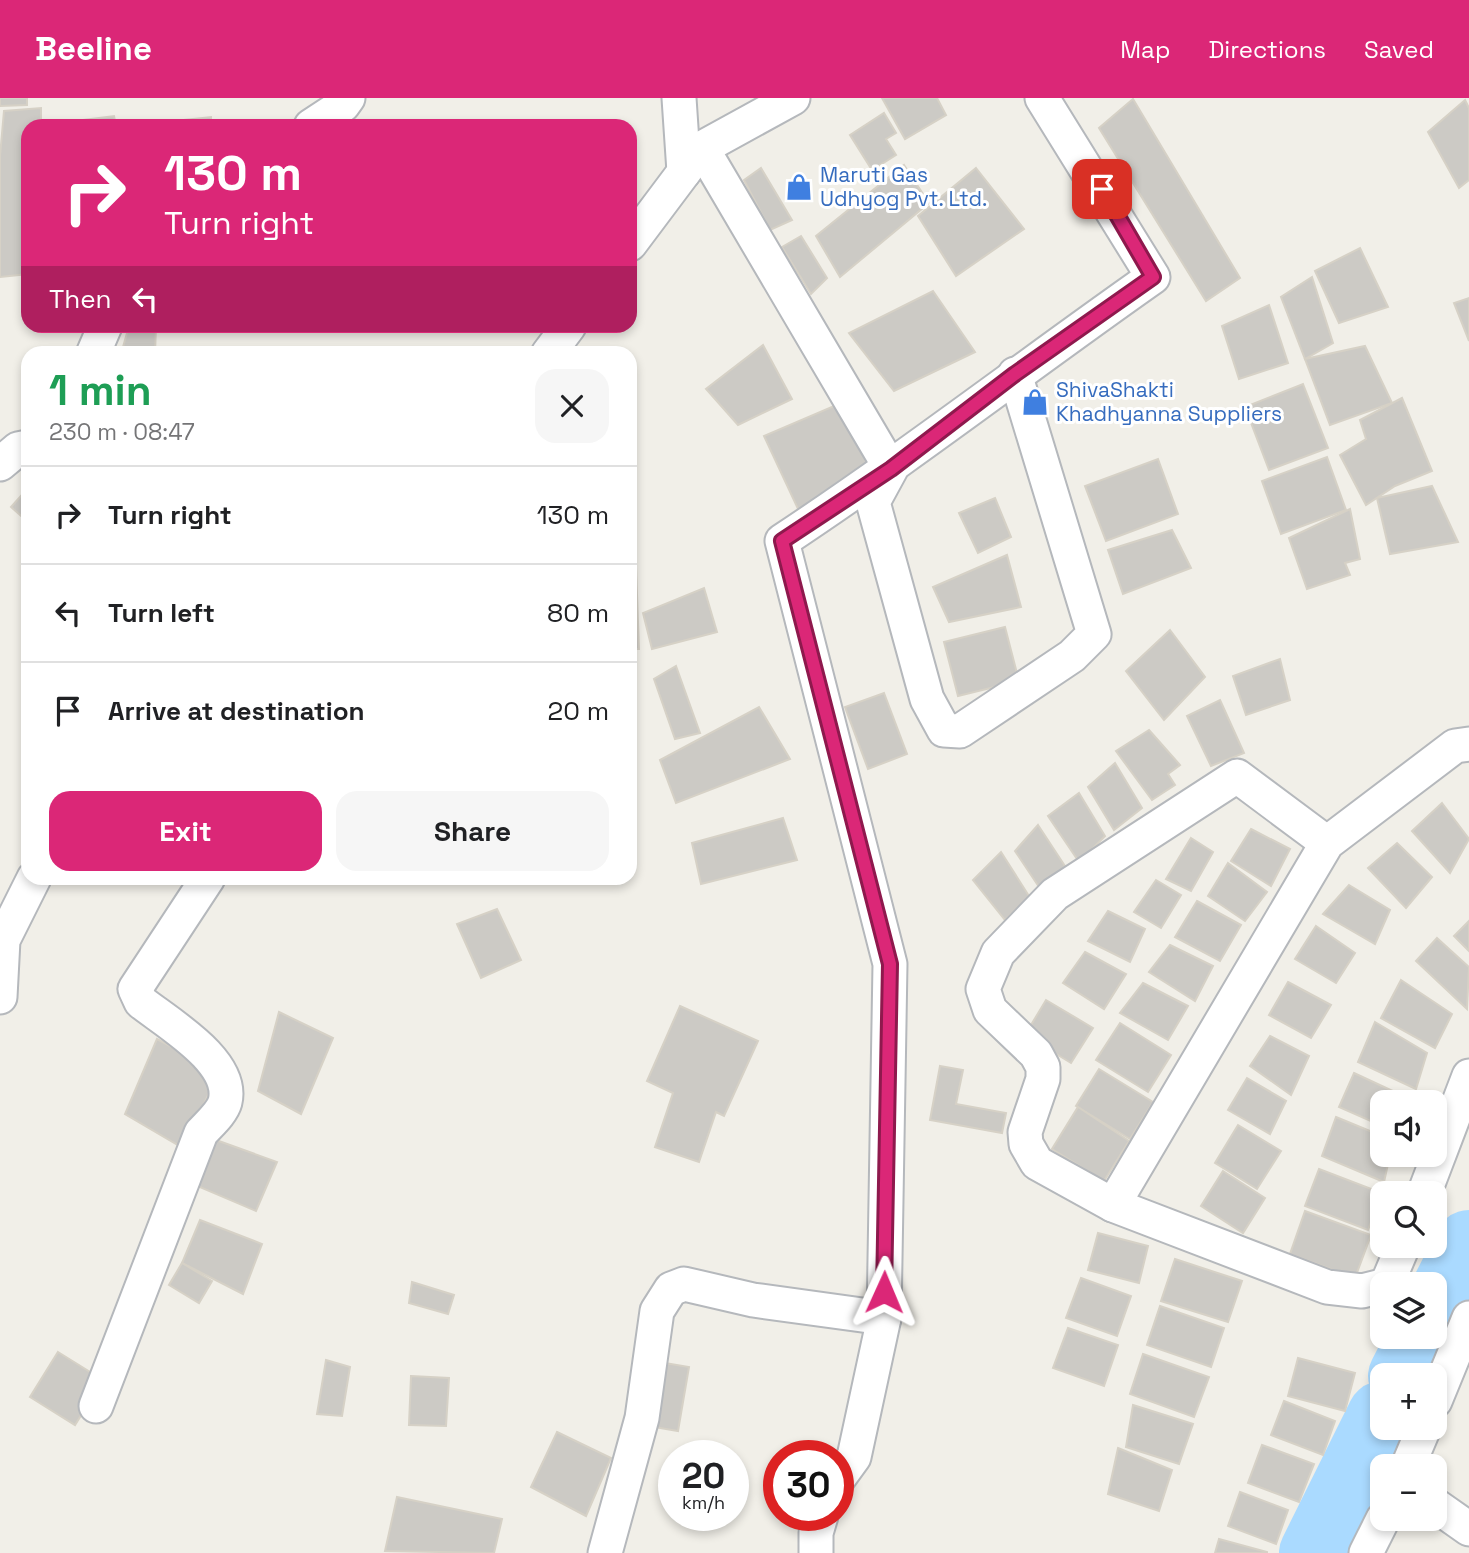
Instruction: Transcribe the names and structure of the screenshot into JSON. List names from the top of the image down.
{
  "places": {
    "shop": ["Maruti Gas Udhyog Pvt. Ltd.", "ShivaShakti Khadhyanna Suppliers"]
  },
  "page": {
    "header": "Beeline",
    "nav": ["Map", "Directions", "Saved"],
    "turn": ["130 m", "Turn right"],
    "then": "Then",
    "heading": ["1 min", "230 m · 08:47"],
    "list": [
      {
        "name": "Turn right",
        "value": "130 m"
      },
      {
        "name": "Turn left",
        "value": "80 m"
      },
      {
        "name": "Arrive at destination",
        "value": "20 m"
      }
    ],
    "buttons": ["Exit", "Share"],
    "map_buttons": ["+", "−"],
    "speed": "20 km/h",
    "limit": "30"
  }
}
